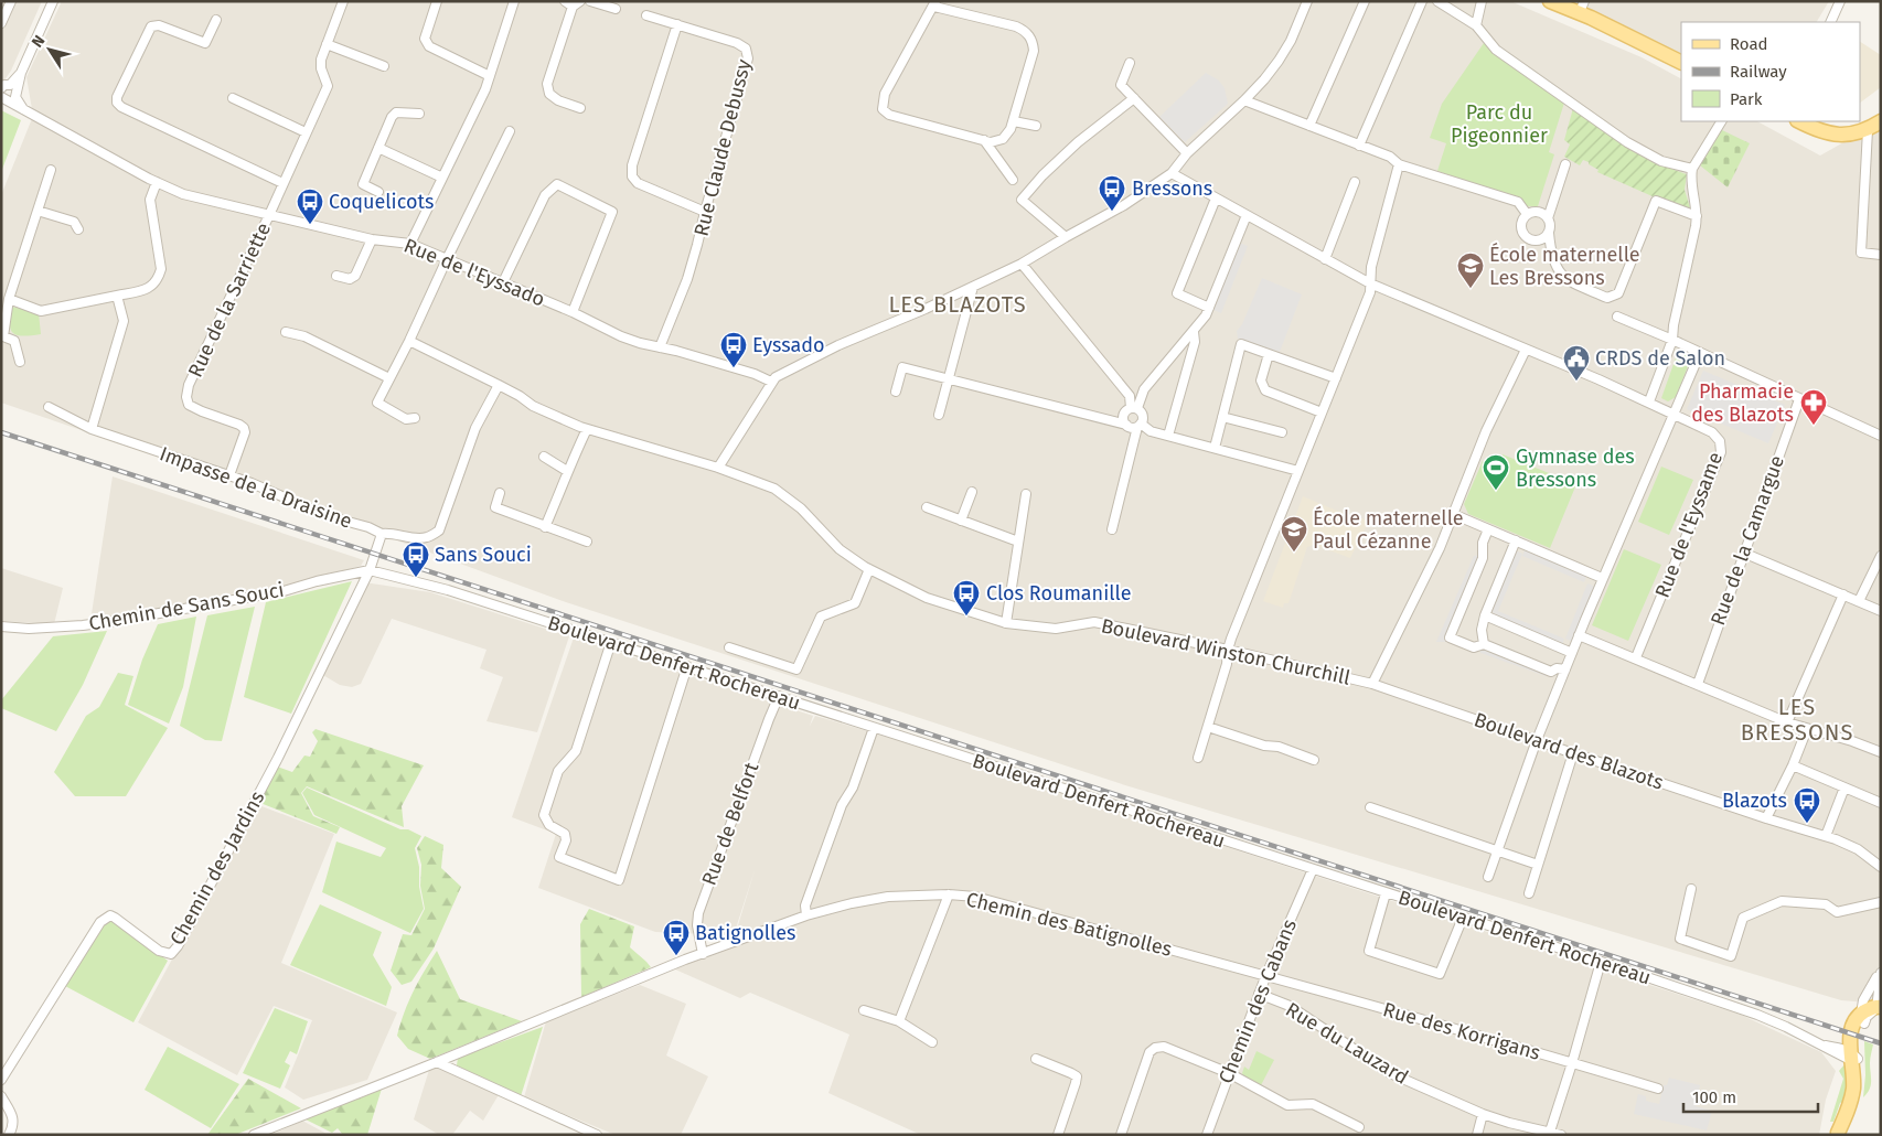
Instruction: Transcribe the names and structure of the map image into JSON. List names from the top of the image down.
{
  "streets": {
    "street": [
      "Rue Claude Debussy",
      "Rue de l'Eyssado",
      "Rue de la Sarriette",
      "Impasse de la Draisine",
      "Rue de l'Eyssame",
      "Rue de la Camargue",
      "Chemin de Sans Souci",
      "Boulevard Winston Churchill",
      "Boulevard Denfert Rochereau",
      "Boulevard des Blazots",
      "Rue de Belfort",
      "Chemin des Jardins",
      "Chemin des Batignolles",
      "Chemin des Cabans",
      "Rue des Korrigans",
      "Rue du Lauzard"
    ]
  },
  "crossings": [
    ["Rue Claude Debussy", "Rue de l'Eyssado"],
    ["Rue de l'Eyssado", "Rue de la Sarriette"],
    ["Rue de la Sarriette", "Impasse de la Draisine"],
    ["Chemin de Sans Souci", "Boulevard Denfert Rochereau"],
    ["Chemin de Sans Souci", "Chemin des Jardins"],
    ["Boulevard Winston Churchill", "Boulevard des Blazots"],
    ["Boulevard Denfert Rochereau", "Rue de Belfort"],
    ["Boulevard Denfert Rochereau", "Chemin des Jardins"],
    ["Boulevard Denfert Rochereau", "Chemin des Cabans"],
    ["Rue de Belfort", "Chemin des Batignolles"],
    ["Chemin des Batignolles", "Chemin des Cabans"],
    ["Chemin des Batignolles", "Rue des Korrigans"],
    ["Chemin des Cabans", "Rue des Korrigans"],
    ["Chemin des Cabans", "Rue du Lauzard"]
  ],
  "districts": ["LES BLAZOTS", "LES BRESSONS"],
  "parks": ["Parc du Pigeonnier"],
  "places": {
    "bus stop": [
      "Bressons",
      "Coquelicots",
      "Eyssado",
      "Sans Souci",
      "Clos Roumanille",
      "Blazots",
      "Batignolles"
    ],
    "school or university": ["École maternelle Les Bressons", "École maternelle Paul Cézanne"],
    "public building": ["CRDS de Salon"],
    "pharmacy": ["Pharmacie des Blazots"],
    "sports": ["Gymnase des Bressons"]
  },
  "legend": ["Road", "Railway", "Park"],
  "scale_bar": "100 m",
  "north": "top left"
}
